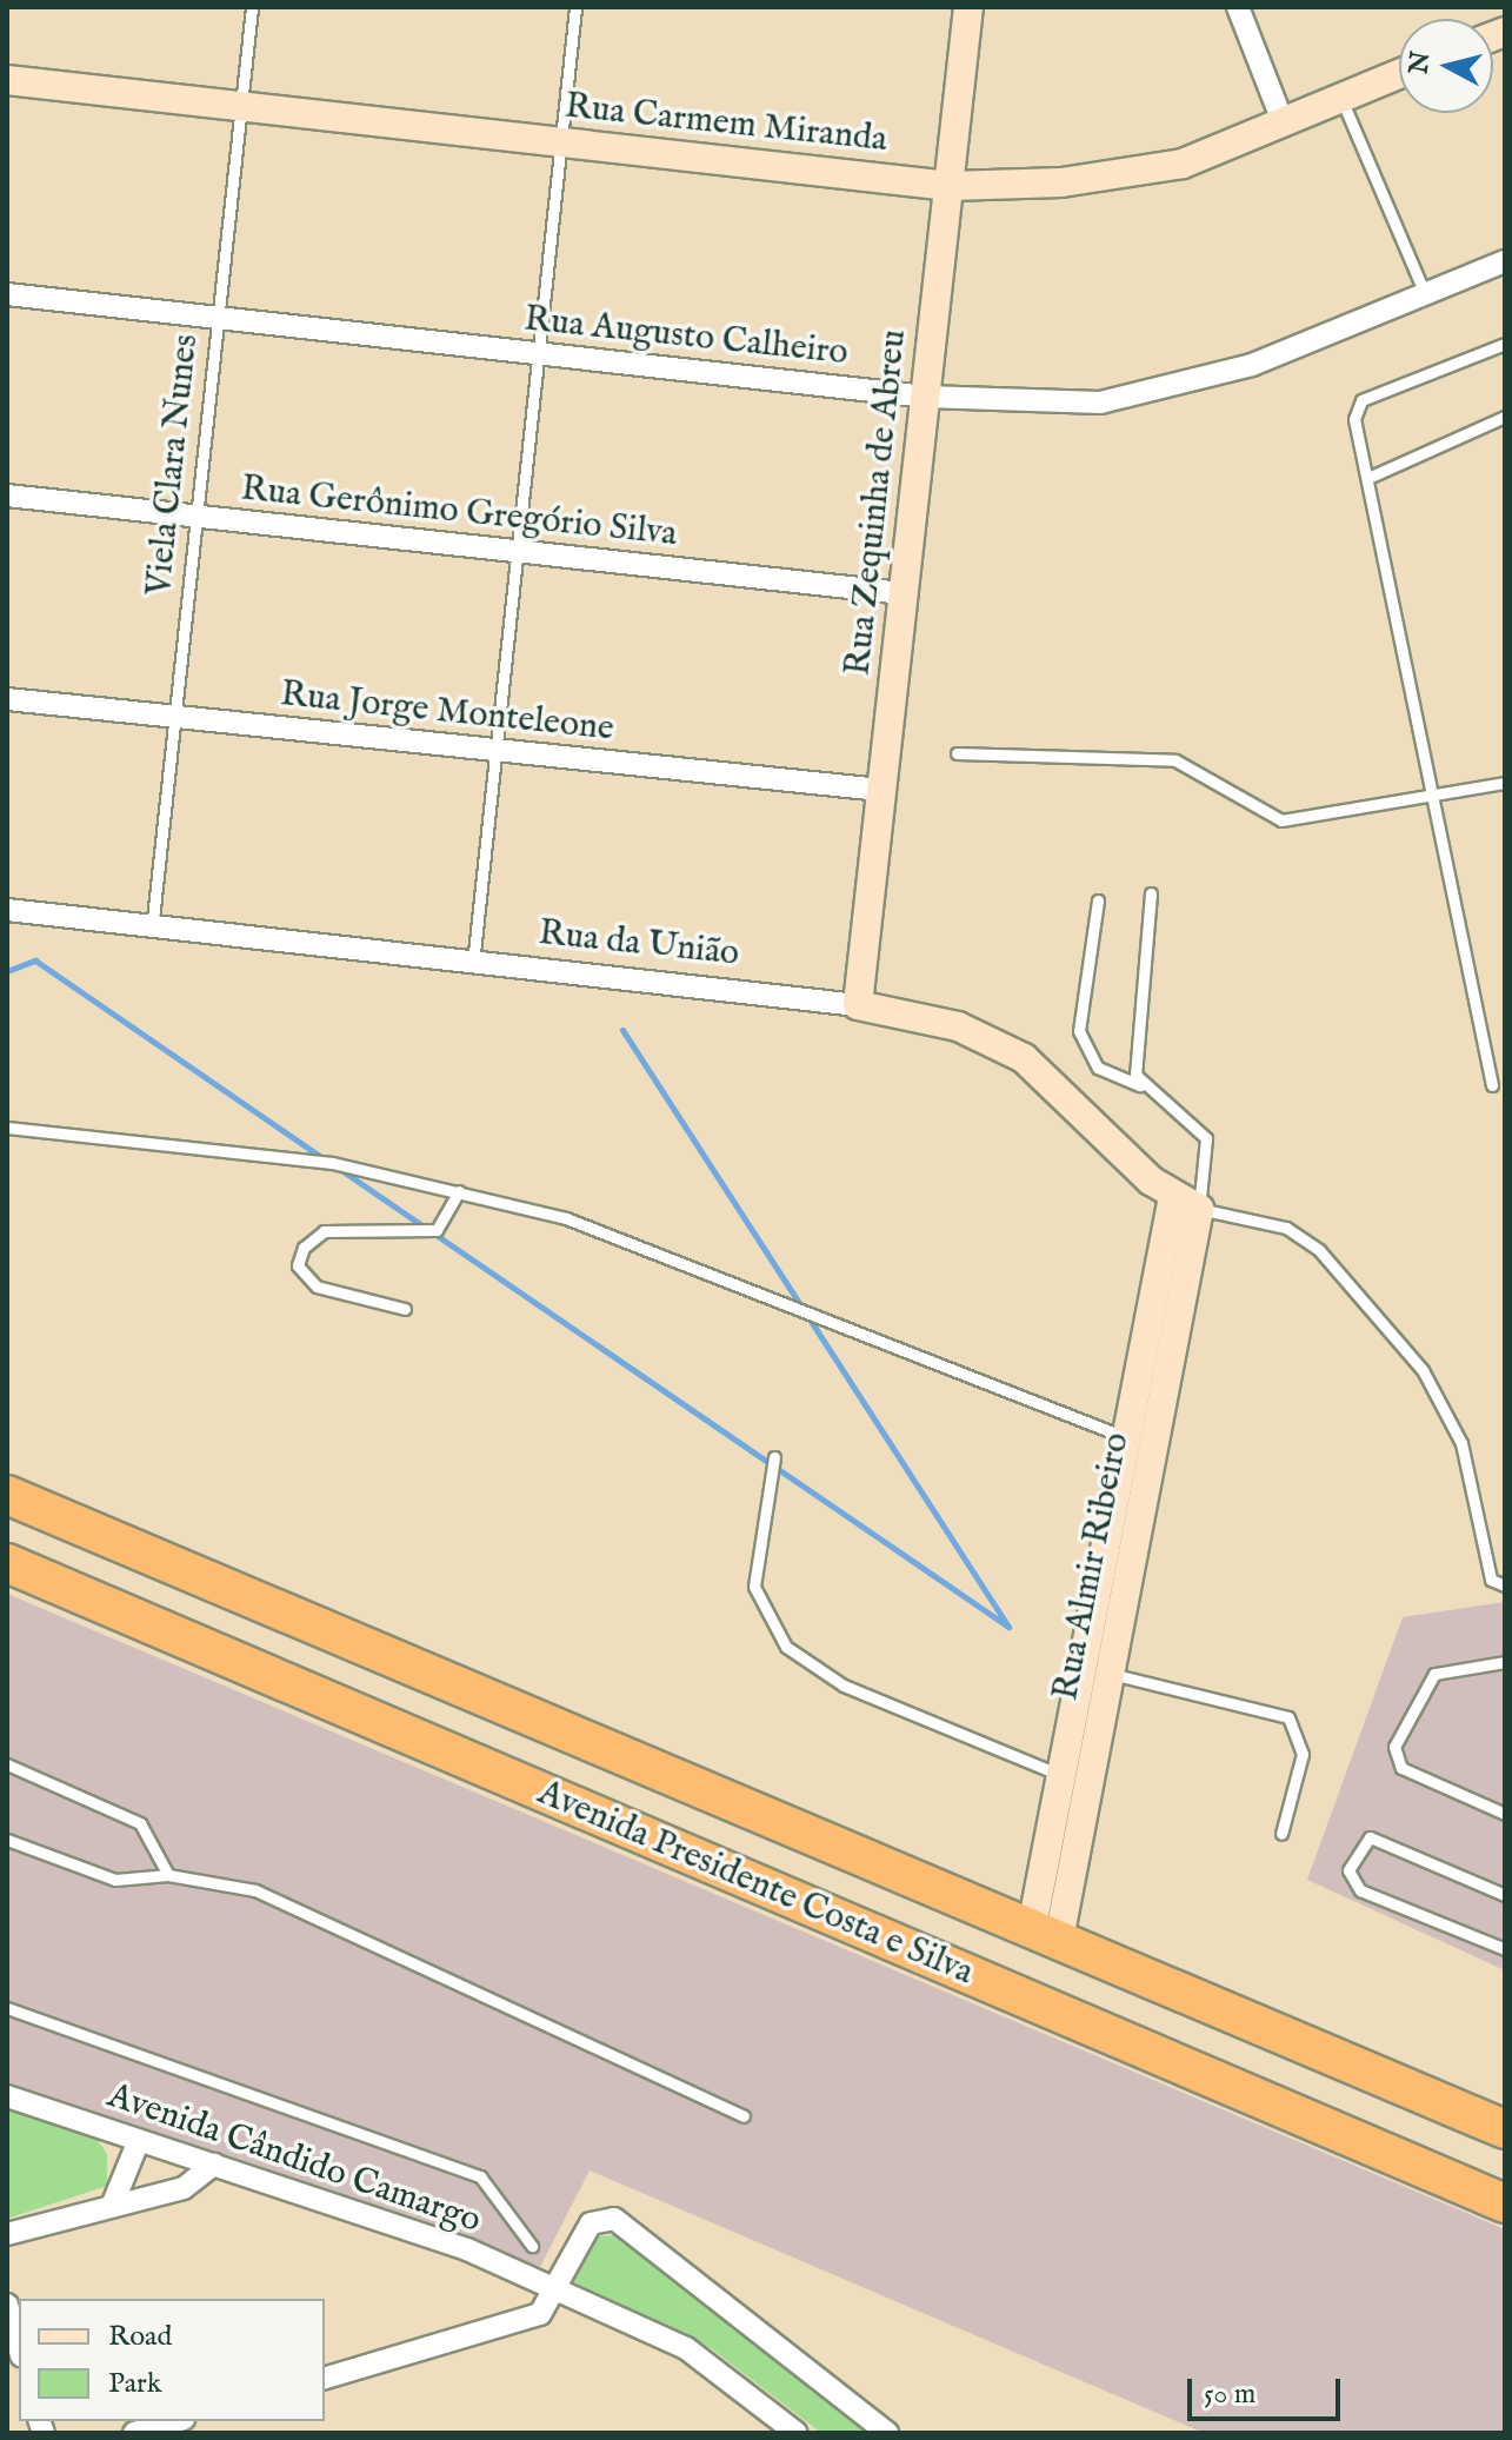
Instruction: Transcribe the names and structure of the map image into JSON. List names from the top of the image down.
{
  "streets": {
    "highway": ["Avenida Presidente Costa e Silva"],
    "street": [
      "Rua Carmem Miranda",
      "Rua Augusto Calheiro",
      "Rua Zequinha de Abreu",
      "Rua Gerônimo Gregório Silva",
      "Rua Jorge Monteleone",
      "Rua da União",
      "Rua Almir Ribeiro",
      "Avenida Cândido Camargo"
    ],
    "lane": ["Viela Clara Nunes"]
  },
  "crossings": [
    ["Rua Carmem Miranda", "Viela Clara Nunes"],
    ["Rua Carmem Miranda", "Rua Zequinha de Abreu"],
    ["Rua Augusto Calheiro", "Viela Clara Nunes"],
    ["Rua Augusto Calheiro", "Rua Zequinha de Abreu"],
    ["Viela Clara Nunes", "Rua Gerônimo Gregório Silva"],
    ["Viela Clara Nunes", "Rua Jorge Monteleone"],
    ["Viela Clara Nunes", "Rua da União"],
    ["Rua Zequinha de Abreu", "Rua Gerônimo Gregório Silva"],
    ["Rua Zequinha de Abreu", "Rua Jorge Monteleone"],
    ["Rua Zequinha de Abreu", "Rua da União"],
    ["Rua da União", "Rua Almir Ribeiro"],
    ["Rua Almir Ribeiro", "Avenida Presidente Costa e Silva"]
  ],
  "legend": ["Road", "Park"],
  "scale_bar": "50 m",
  "north": "left"
}
